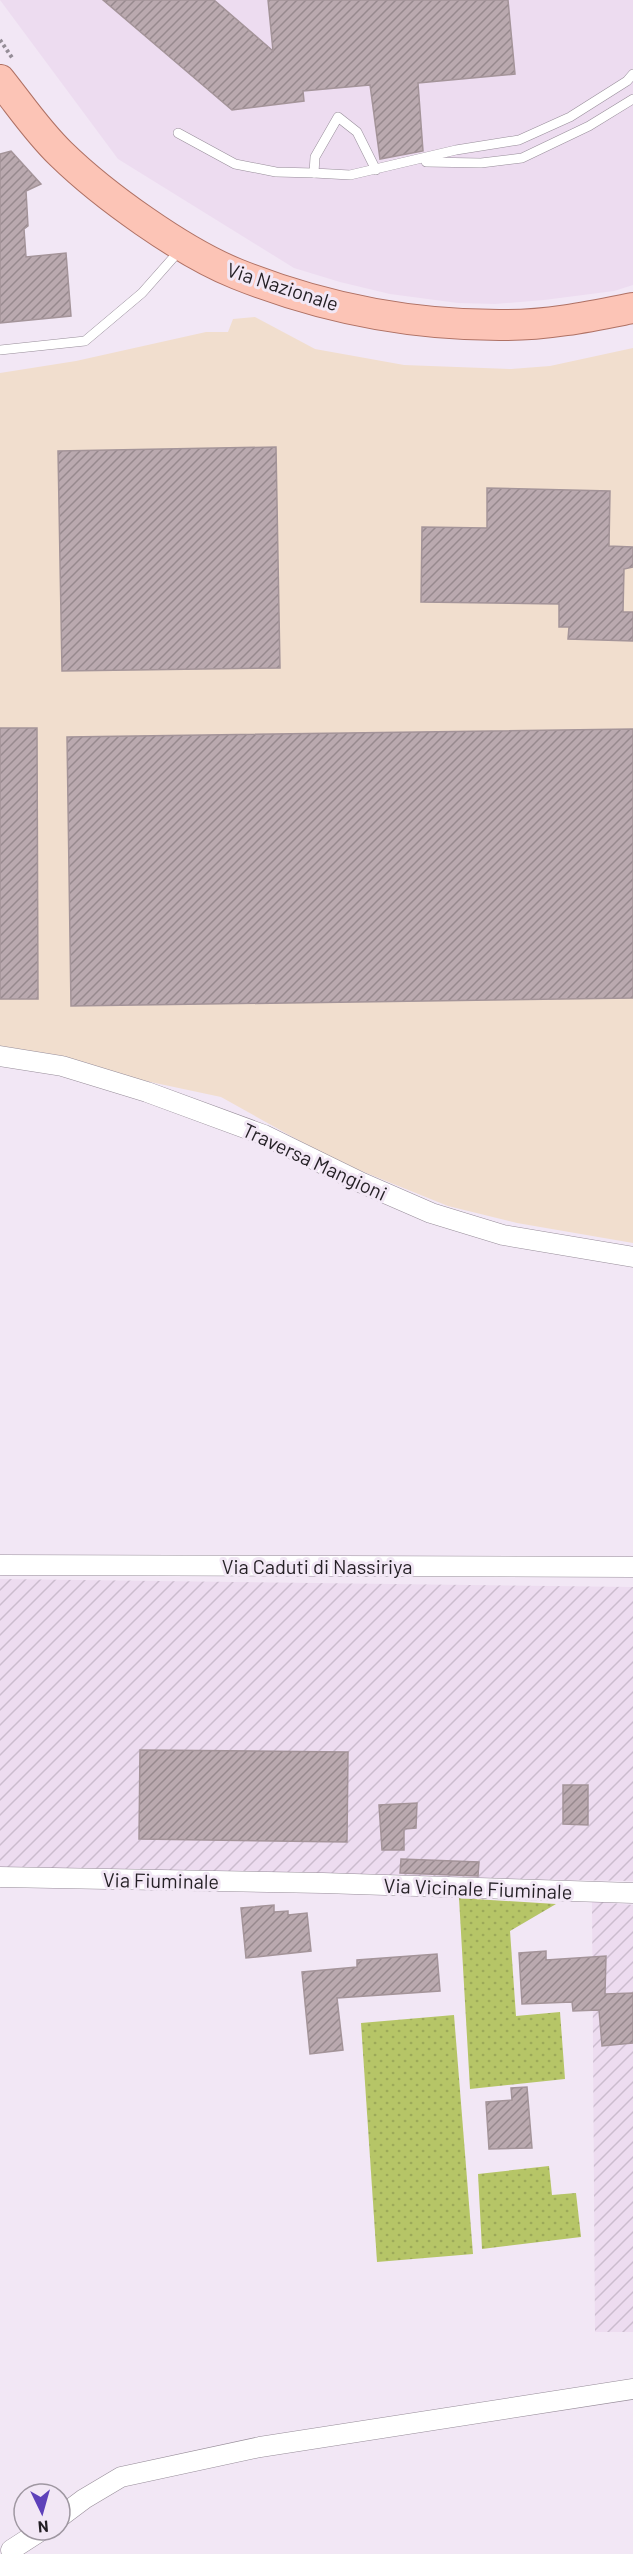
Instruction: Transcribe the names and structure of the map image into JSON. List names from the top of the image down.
{
  "streets": {
    "main road": ["Via Nazionale"],
    "street": [
      "Traversa Mangioni",
      "Via Caduti di Nassiriya",
      "Via Fiuminale",
      "Via Vicinale Fiuminale"
    ]
  },
  "crossings": [
    ["Via Fiuminale", "Via Vicinale Fiuminale"]
  ],
  "north": "bottom"
}
